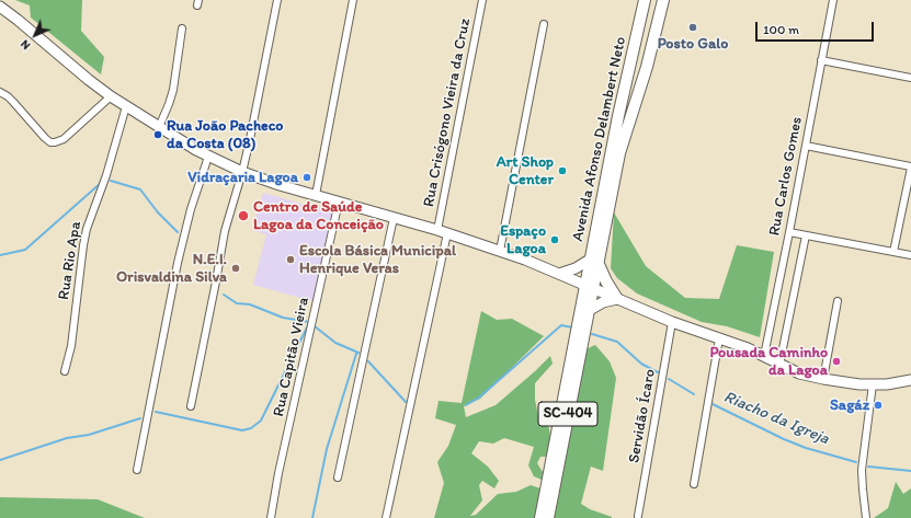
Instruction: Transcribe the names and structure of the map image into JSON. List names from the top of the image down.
{
  "streets": {
    "main road": ["Avenida Afonso Delambert Neto", "SC-404"],
    "street": [
      "Rua Crisógono Vieira da Cruz",
      "Rua Carlos Gomes",
      "Rua Rio Apa",
      "Rua Capitão Vieira",
      "Servidão Ícaro"
    ]
  },
  "crossings": [
    ["Avenida Afonso Delambert Neto", "SC-404"]
  ],
  "water": ["Riacho da Igreja"],
  "places": [
    "Posto Galo",
    "Rua João Pacheco da Costa (08)",
    "Art Shop Center",
    "Vidraçaria Lagoa",
    "Centro de Saúde Lagoa da Conceição",
    "Espaço Lagoa",
    "Escola Básica Municipal Henrique Veras",
    "N.E.I. Orisvaldina Silva",
    "Pousada Caminho da Lagoa",
    "Sagáz"
  ],
  "scale_bar": "100 m",
  "north": "bottom left"
}
